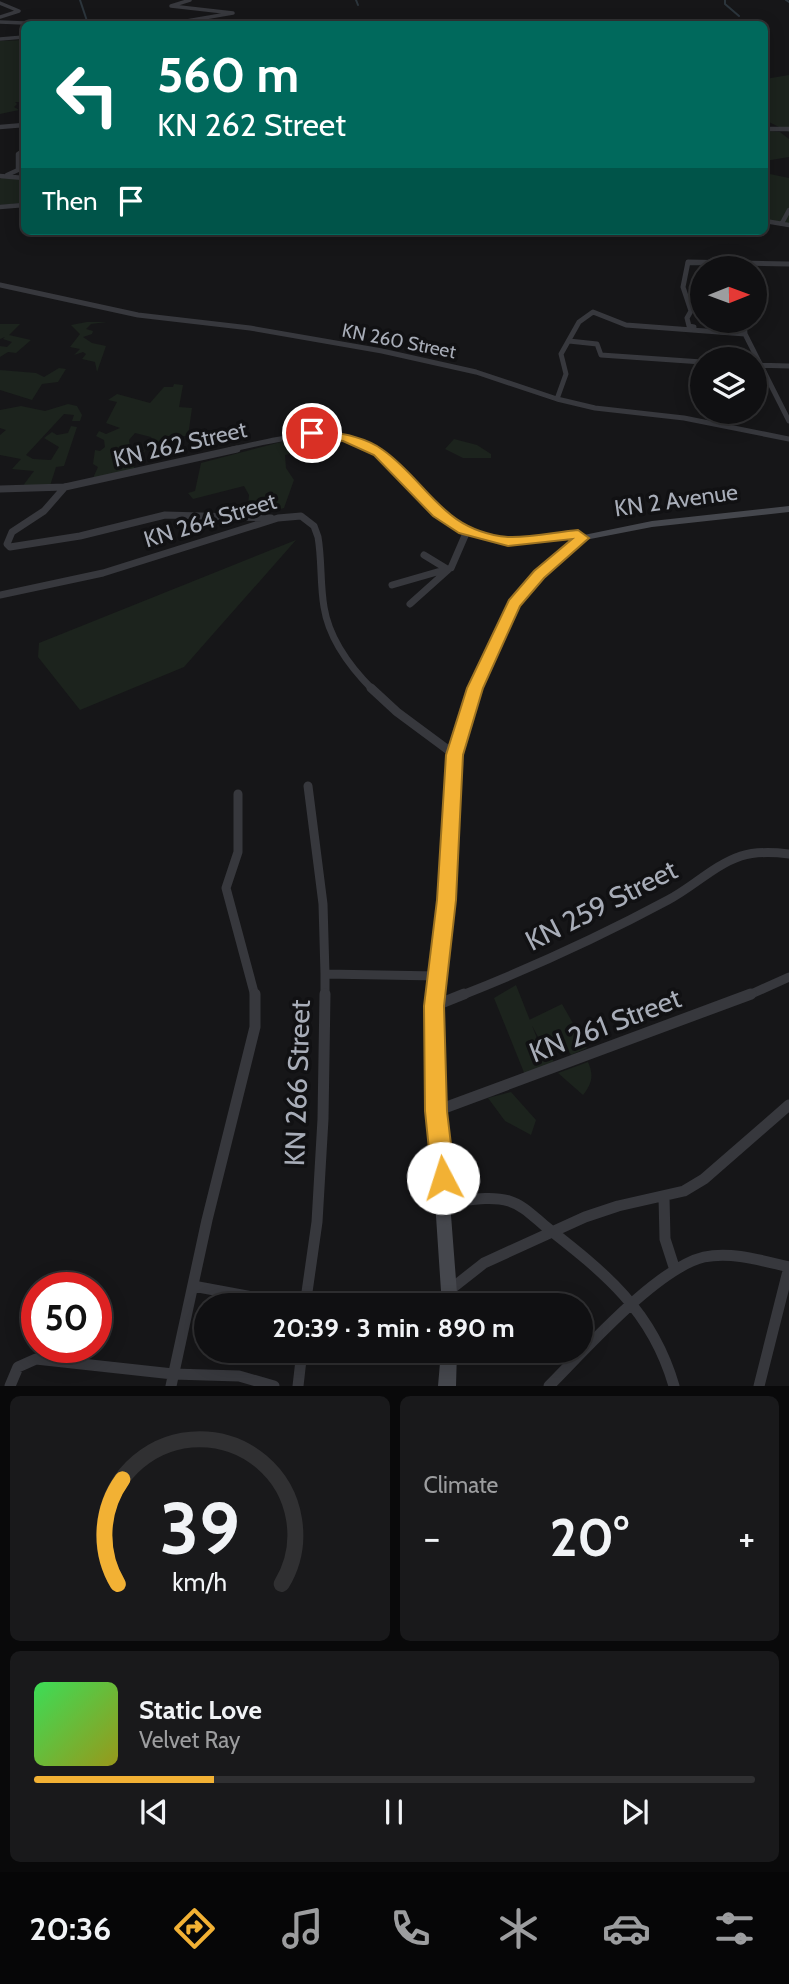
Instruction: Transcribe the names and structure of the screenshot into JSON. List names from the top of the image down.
{
  "streets": {
    "main road": ["KN 2 Avenue"],
    "street": [
      "KN 260 Street",
      "KN 262 Street",
      "KN 264 Street",
      "KN 259 Street",
      "KN 261 Street",
      "KN 266 Street"
    ]
  },
  "crossings": [
    ["KN 262 Street", "KN 2 Avenue"],
    ["KN 2 Avenue", "KN 264 Street"],
    ["KN 2 Avenue", "KN 259 Street"],
    ["KN 2 Avenue", "KN 261 Street"],
    ["KN 2 Avenue", "KN 266 Street"]
  ],
  "north": "right",
  "page": {
    "turn": ["560 m", "KN 262 Street"],
    "then": "Then",
    "limit": "50",
    "trip": "20:39 · 3 min · 890 m",
    "tile": "Climate",
    "heat": ["−", "20°", "+"],
    "song": ["Static Love", "Velvet Ray"],
    "tabs": "20:36",
    "gauge": ["39", "km/h"]
  }
}
